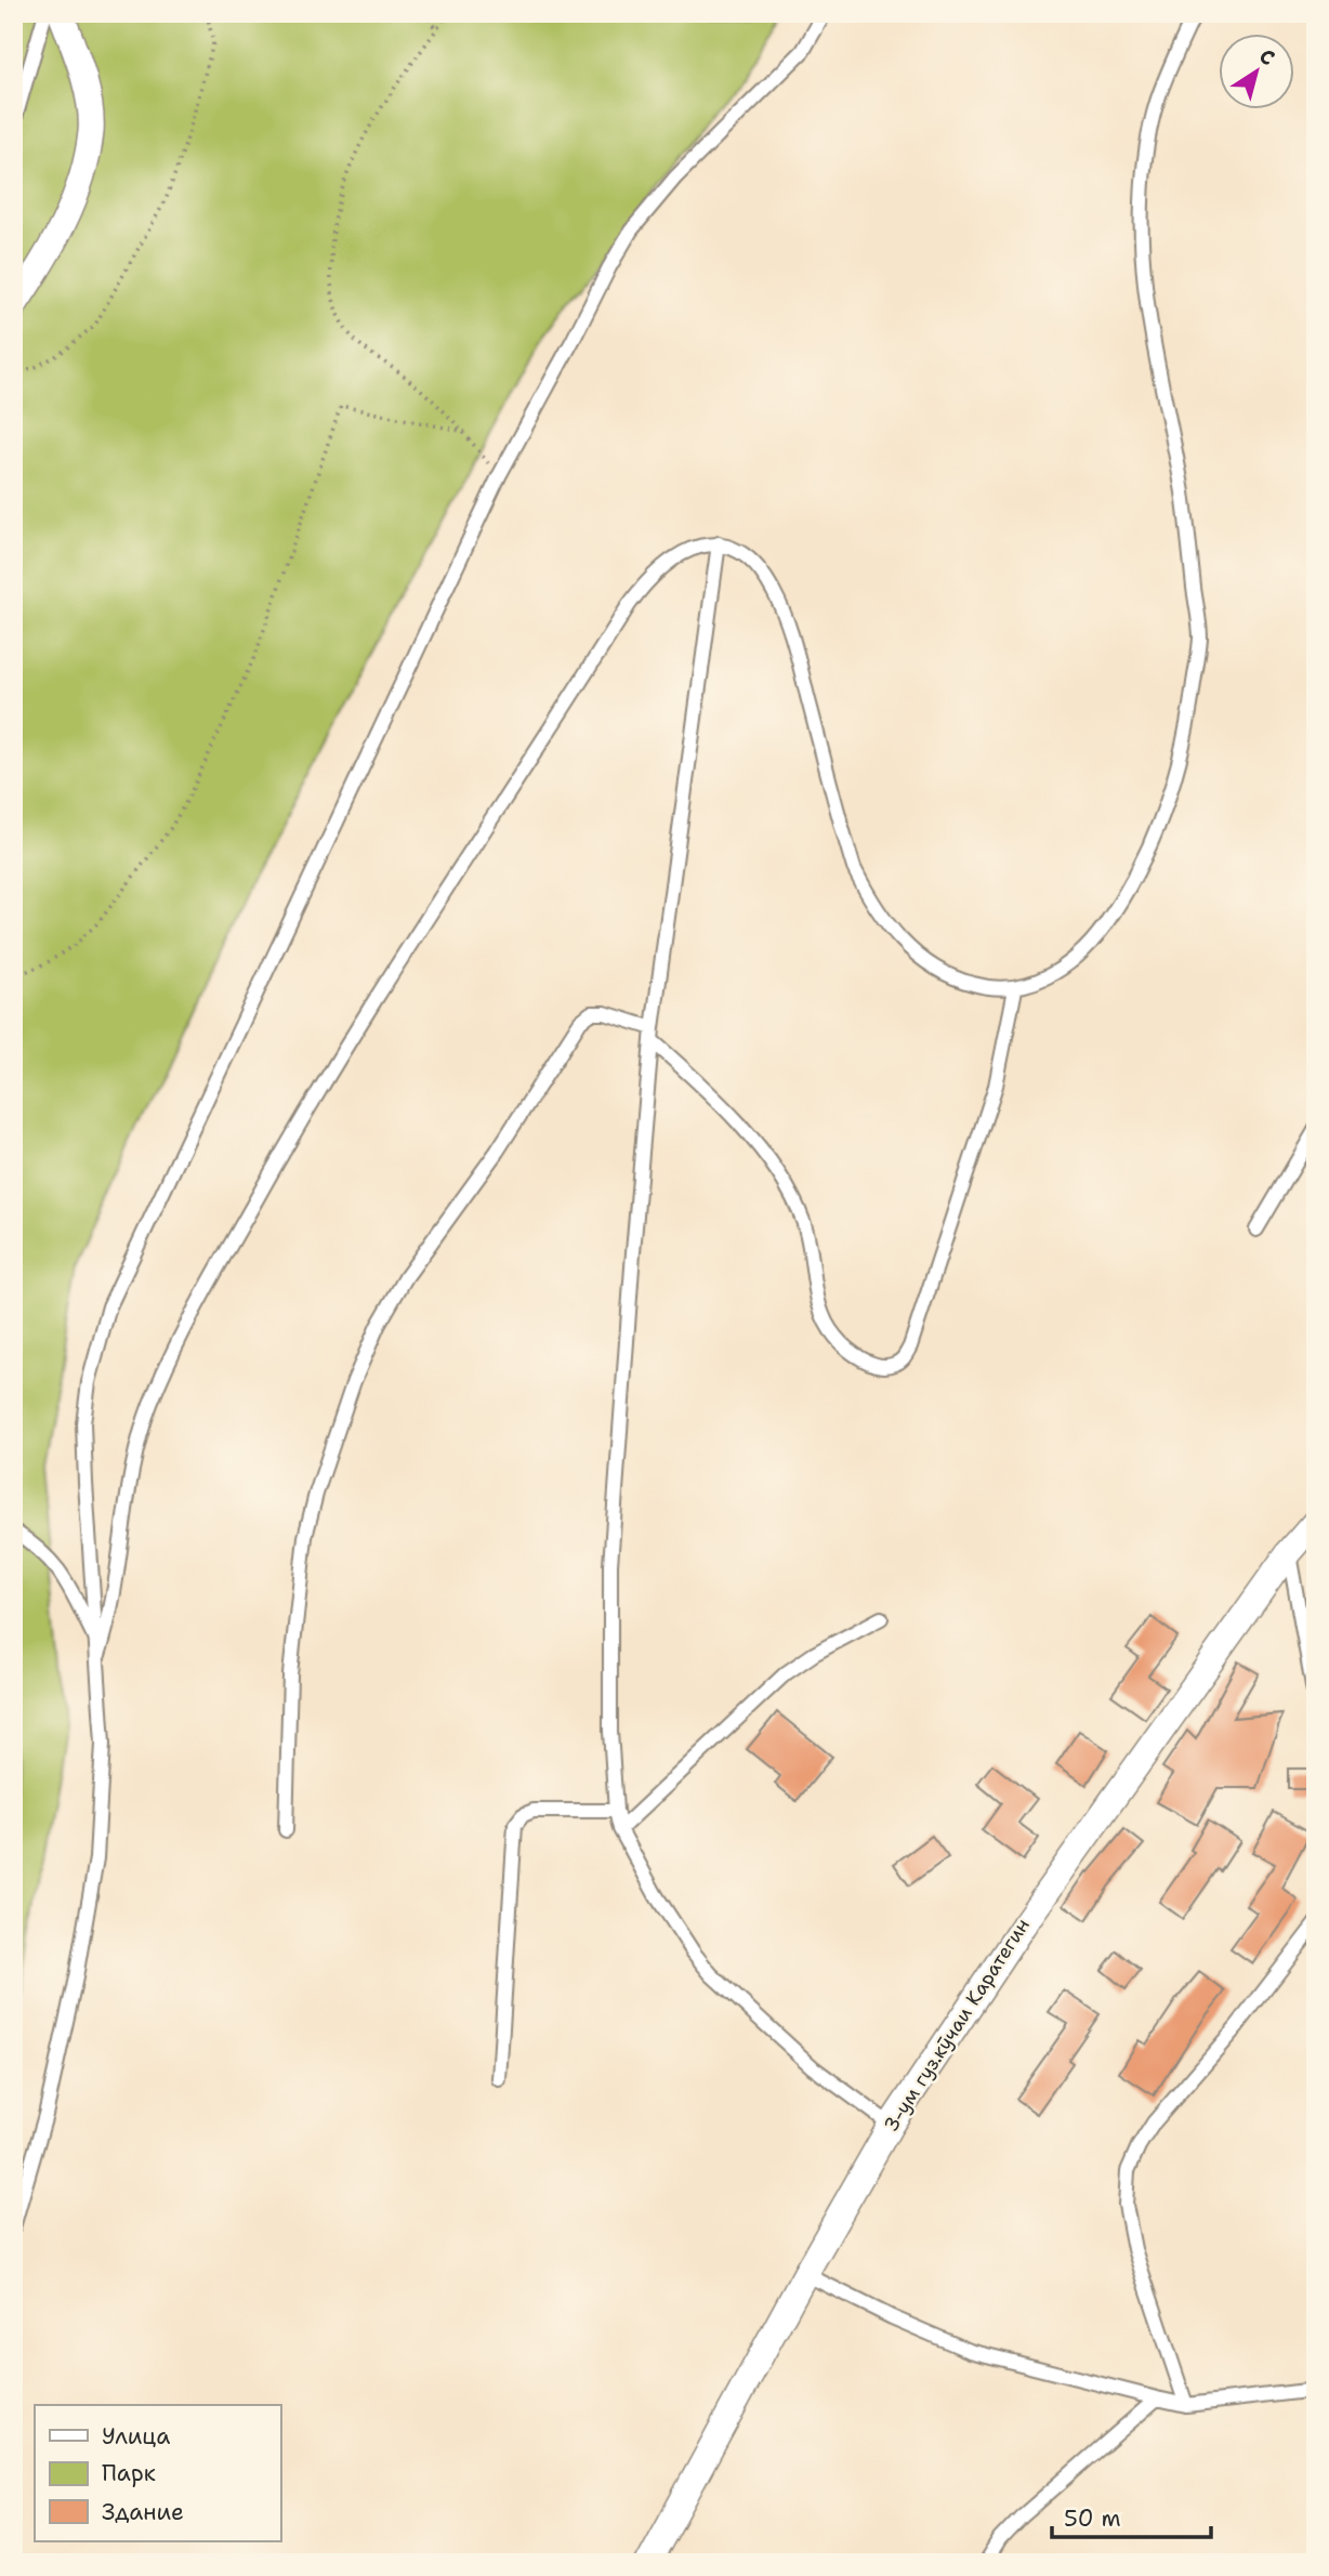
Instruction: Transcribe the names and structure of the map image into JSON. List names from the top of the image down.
{
  "streets": {
    "street": ["3-ум гуз.кӯчаи Каратегин"]
  },
  "legend": ["Улица", "Парк", "Здание"],
  "scale_bar": "50 m",
  "north": "top right"
}
